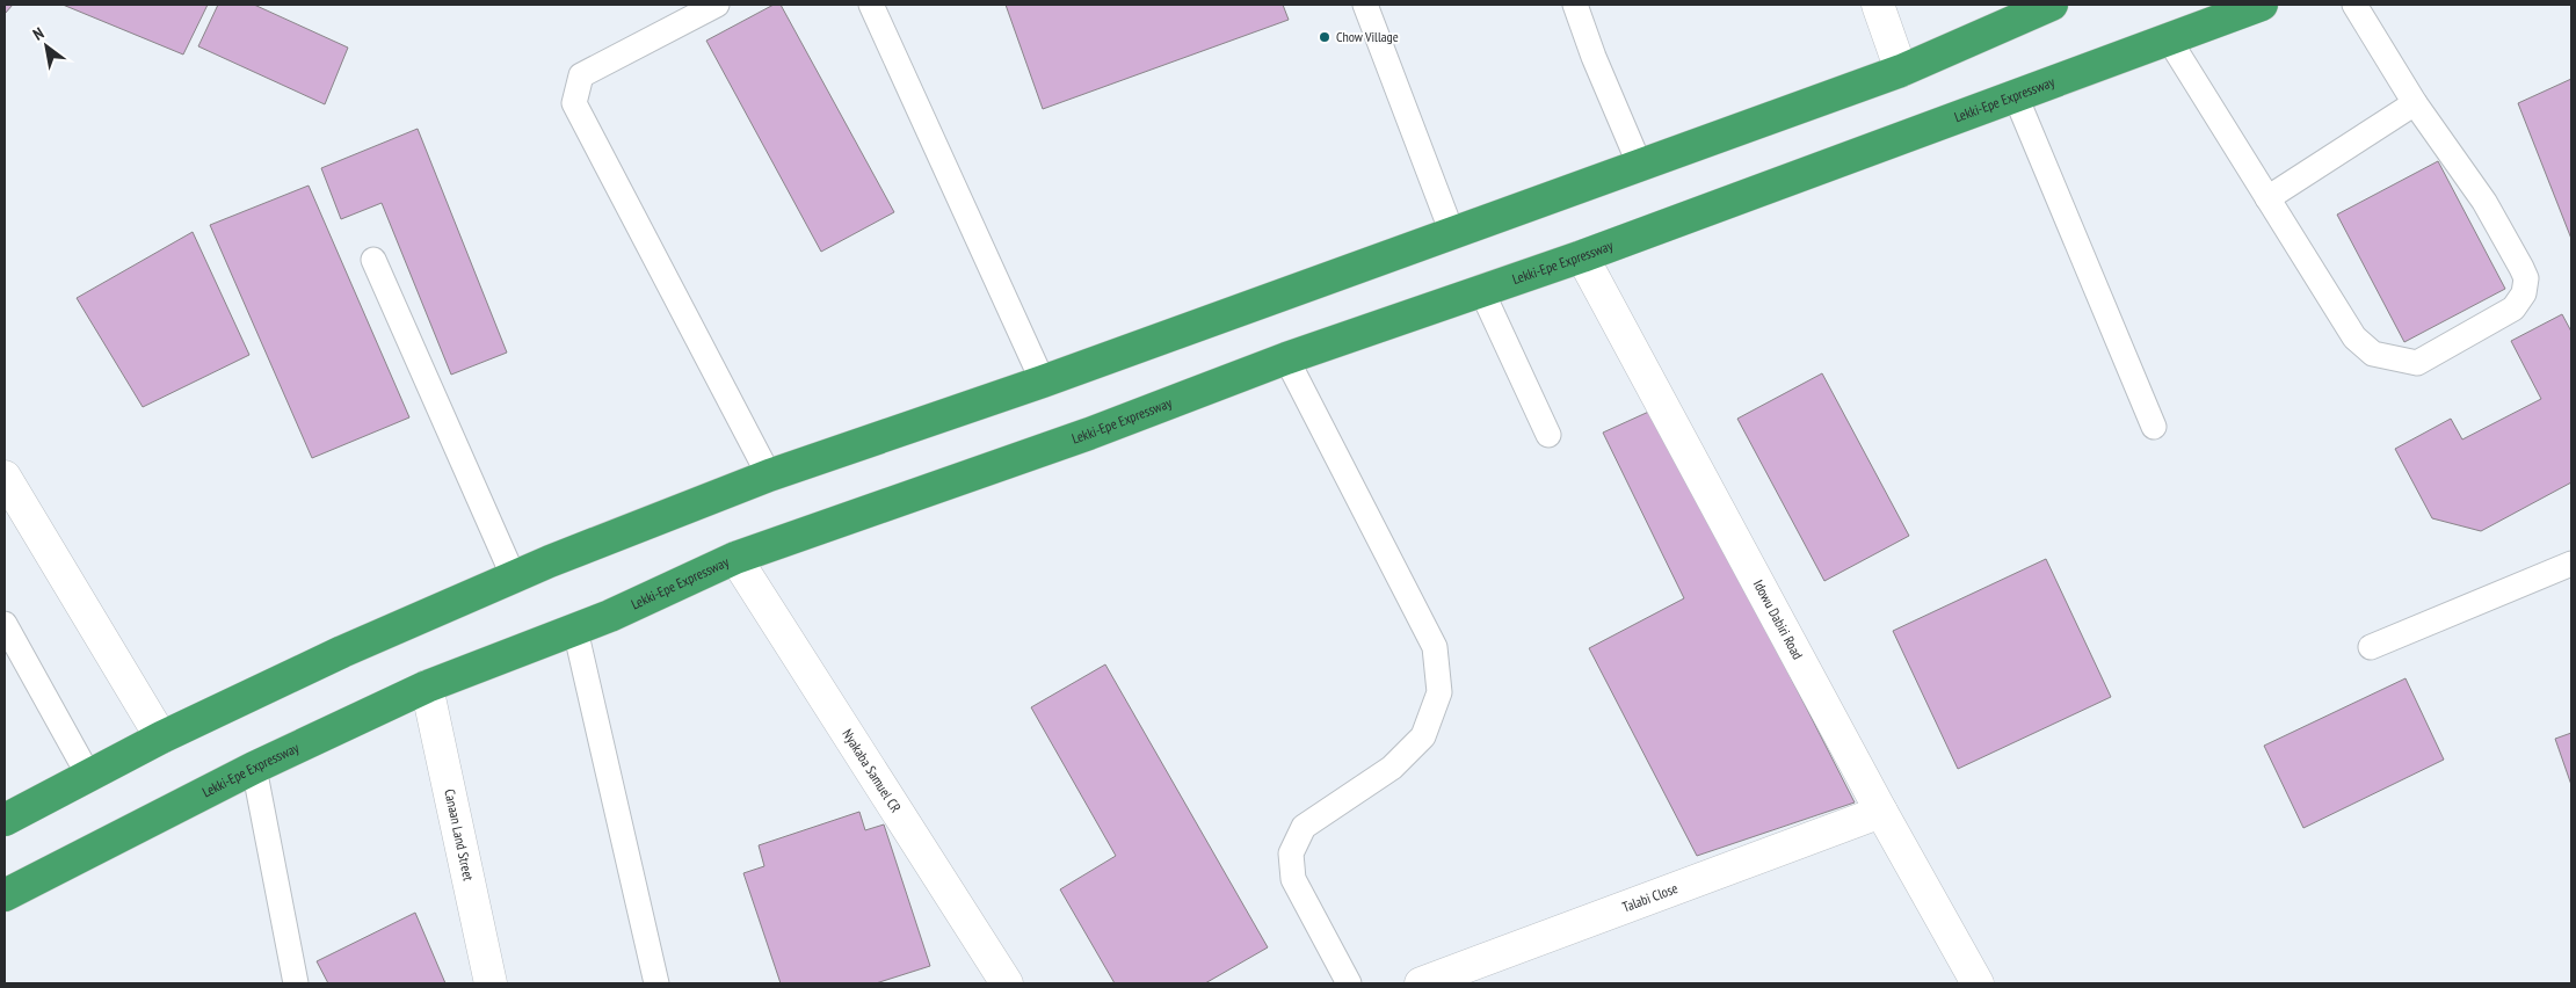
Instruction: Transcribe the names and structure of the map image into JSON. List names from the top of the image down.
{
  "streets": {
    "highway": ["Lekki-Epe Expressway"],
    "street": [
      "Idowu Dabiri Road",
      "Nyakaba Samuel CR",
      "Canaan Land Street",
      "Talabi Close"
    ]
  },
  "crossings": [
    ["Lekki-Epe Expressway", "Idowu Dabiri Road"],
    ["Lekki-Epe Expressway", "Nyakaba Samuel CR"],
    ["Lekki-Epe Expressway", "Canaan Land Street"],
    ["Idowu Dabiri Road", "Talabi Close"]
  ],
  "places": ["Chow Village"],
  "north": "top left"
}
